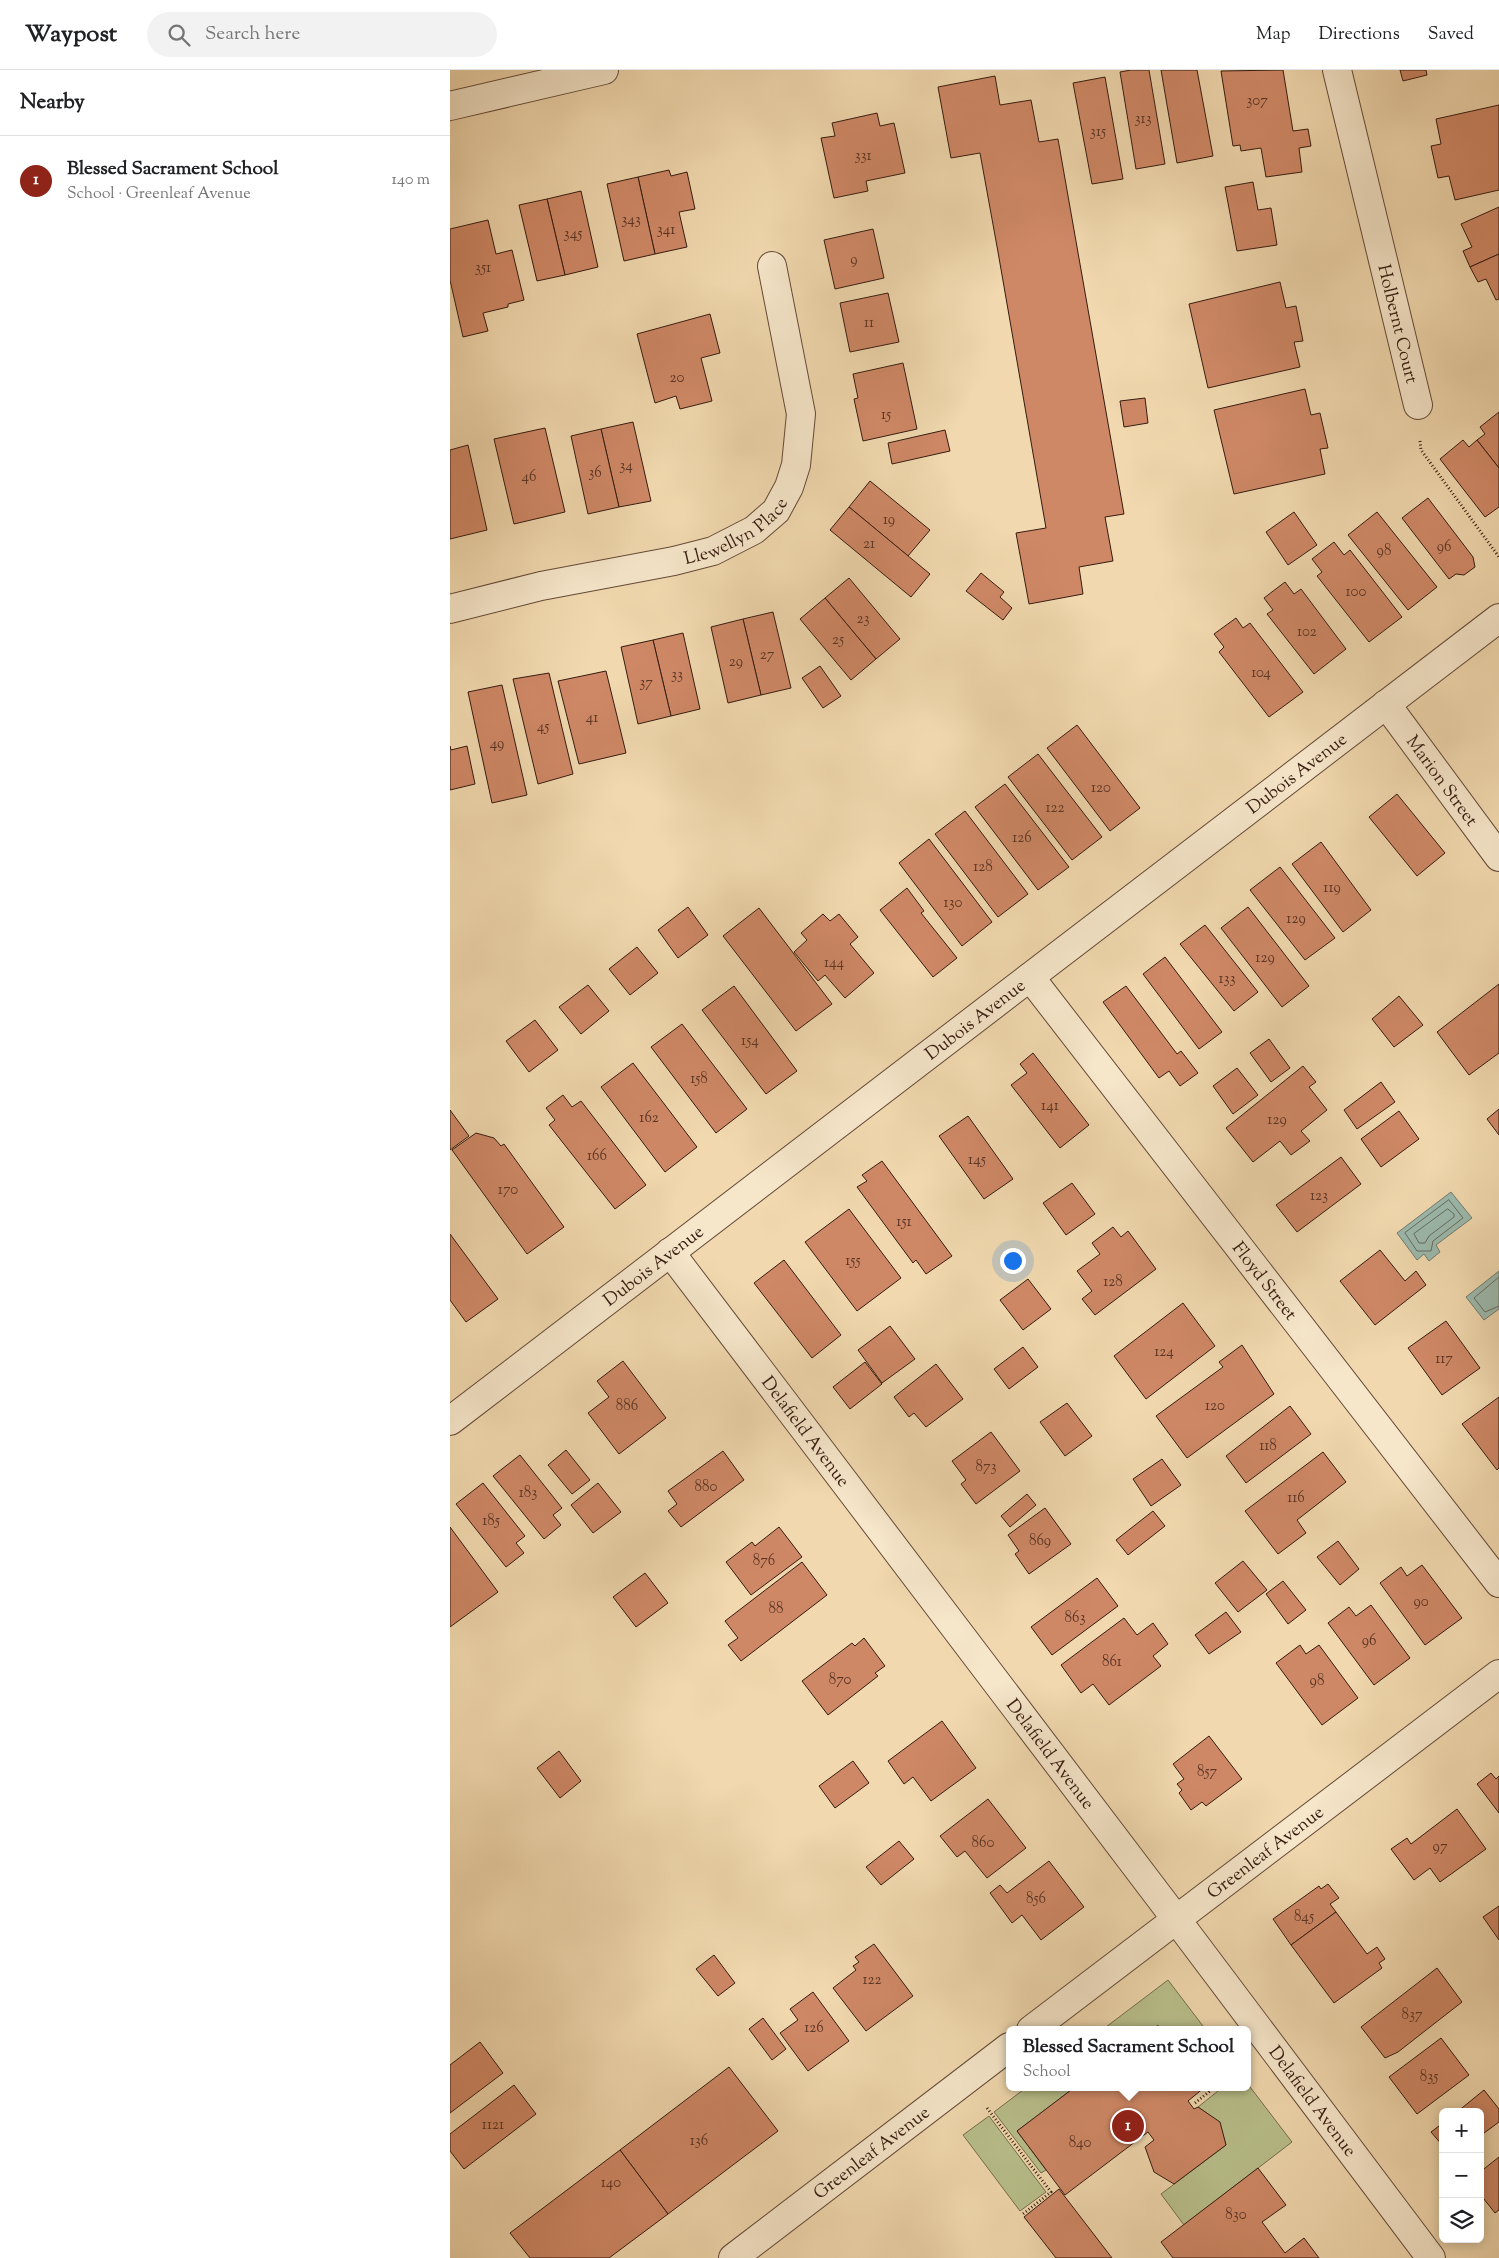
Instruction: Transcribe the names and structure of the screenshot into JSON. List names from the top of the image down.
{
  "streets": {
    "street": [
      "Holbernt Court",
      "Llewellyn Place",
      "Dubois Avenue",
      "Marion Street",
      "Floyd Street",
      "Delafield Avenue",
      "Greenleaf Avenue"
    ]
  },
  "crossings": [
    ["Dubois Avenue", "Marion Street"],
    ["Dubois Avenue", "Floyd Street"],
    ["Dubois Avenue", "Delafield Avenue"],
    ["Delafield Avenue", "Greenleaf Avenue"]
  ],
  "house_numbers": [
    "307",
    "313",
    "315",
    "331",
    "343",
    "341",
    "345",
    "9",
    "351",
    "11",
    "20",
    "15",
    "34",
    "36",
    "46",
    "19",
    "21",
    "96",
    "98",
    "100",
    "23",
    "102",
    "25",
    "27",
    "29",
    "104",
    "33",
    "37",
    "41",
    "45",
    "49",
    "120",
    "122",
    "126",
    "128",
    "119",
    "130",
    "129",
    "129",
    "144",
    "133",
    "154",
    "158",
    "141",
    "162",
    "129",
    "166",
    "145",
    "170",
    "123",
    "151",
    "155",
    "128",
    "124",
    "117",
    "886",
    "120",
    "118",
    "873",
    "880",
    "183",
    "116",
    "185",
    "869",
    "876",
    "90",
    "88",
    "863",
    "96",
    "861",
    "870",
    "98",
    "857",
    "860",
    "97",
    "856",
    "845",
    "122",
    "837",
    "126",
    "835",
    "1121",
    "136",
    "840",
    "140",
    "830"
  ],
  "page": {
    "header": "Waypost",
    "search": "Search here",
    "nav": ["Map", "Directions", "Saved"],
    "heading": "Nearby",
    "list": [
      {
        "mark": "1",
        "name": "Blessed Sacrament School",
        "note": "School · Greenleaf Avenue",
        "value": "140 m"
      }
    ],
    "popup": ["Blessed Sacrament School", "School"],
    "map_buttons": ["+", "−"],
    "pins": "1"
  }
}
